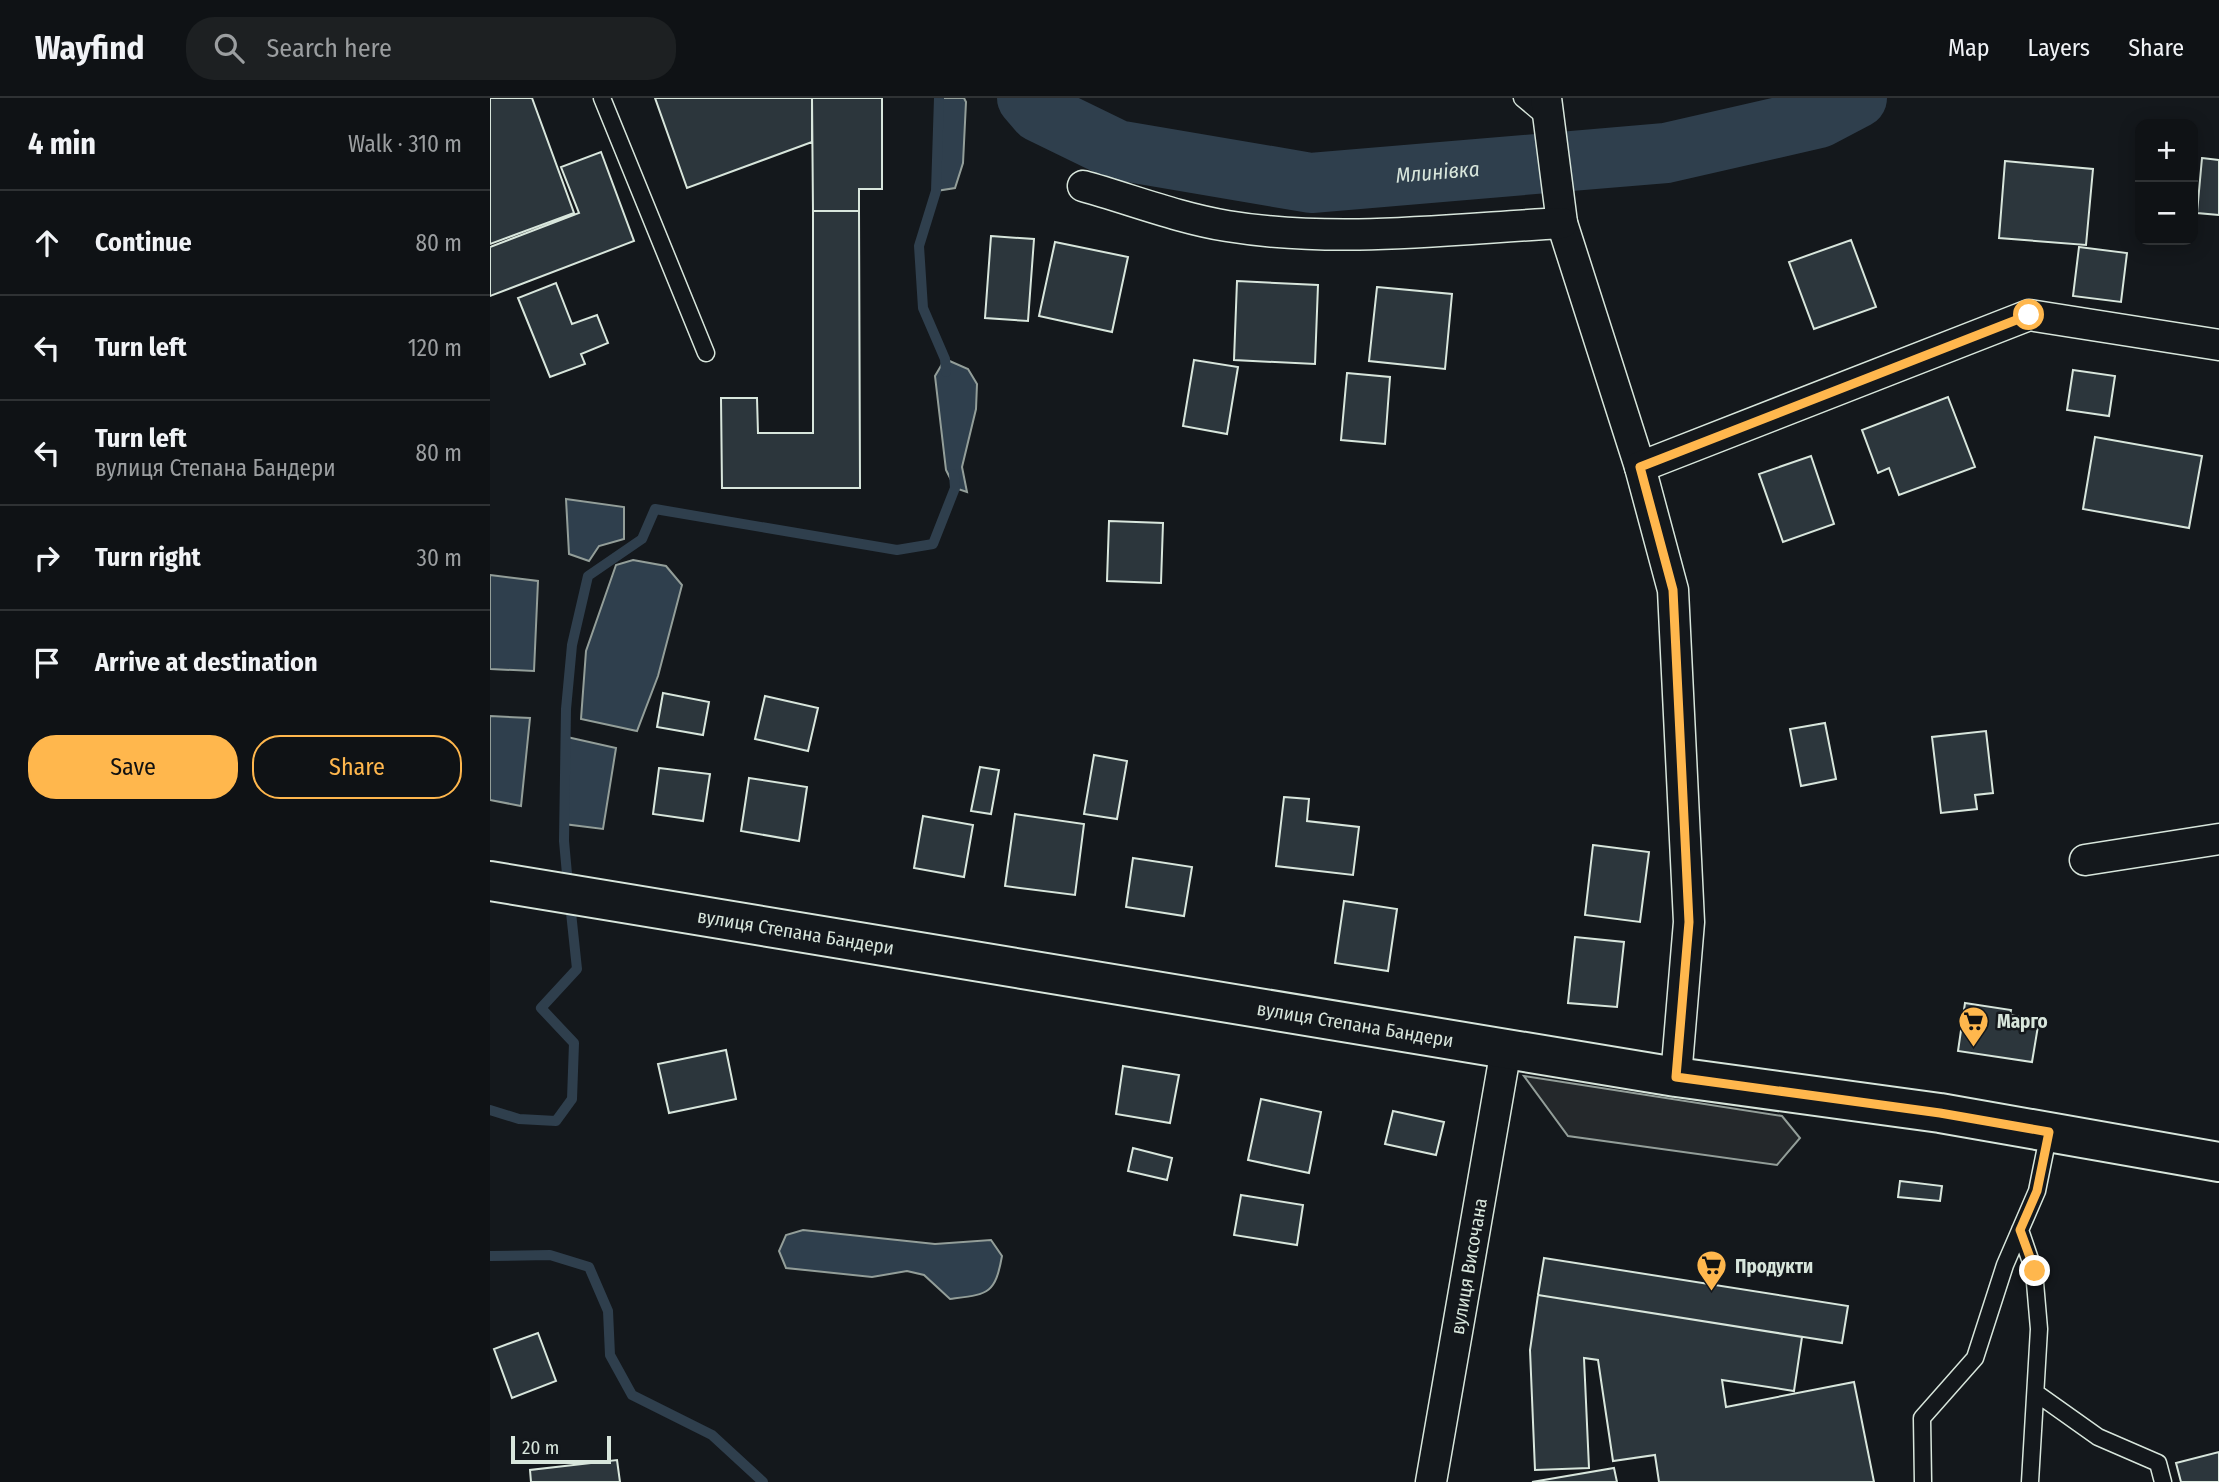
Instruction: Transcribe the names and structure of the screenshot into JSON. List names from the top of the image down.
{
  "streets": {
    "main road": ["вулиця Степана Бандери"],
    "street": ["вулиця Височана"]
  },
  "crossings": [
    ["вулиця Степана Бандери", "вулиця Височана"]
  ],
  "water": ["Млинівка"],
  "places": {
    "supermarket": ["Марго", "Продукти"]
  },
  "scale_bar": "20 m",
  "page": {
    "header": "Wayfind",
    "search": "Search here",
    "nav": ["Map", "Layers", "Share"],
    "heading": ["4 min", "Walk · 310 m"],
    "map_buttons": ["+", "−"],
    "list": [
      ["Continue", "80 m"],
      ["Turn left", "120 m"],
      ["Turn left", "вулиця Степана Бандери", "80 m"],
      ["Turn right", "30 m"],
      "Arrive at destination"
    ],
    "buttons": ["Save", "Share"],
    "scale": "20 m"
  }
}
